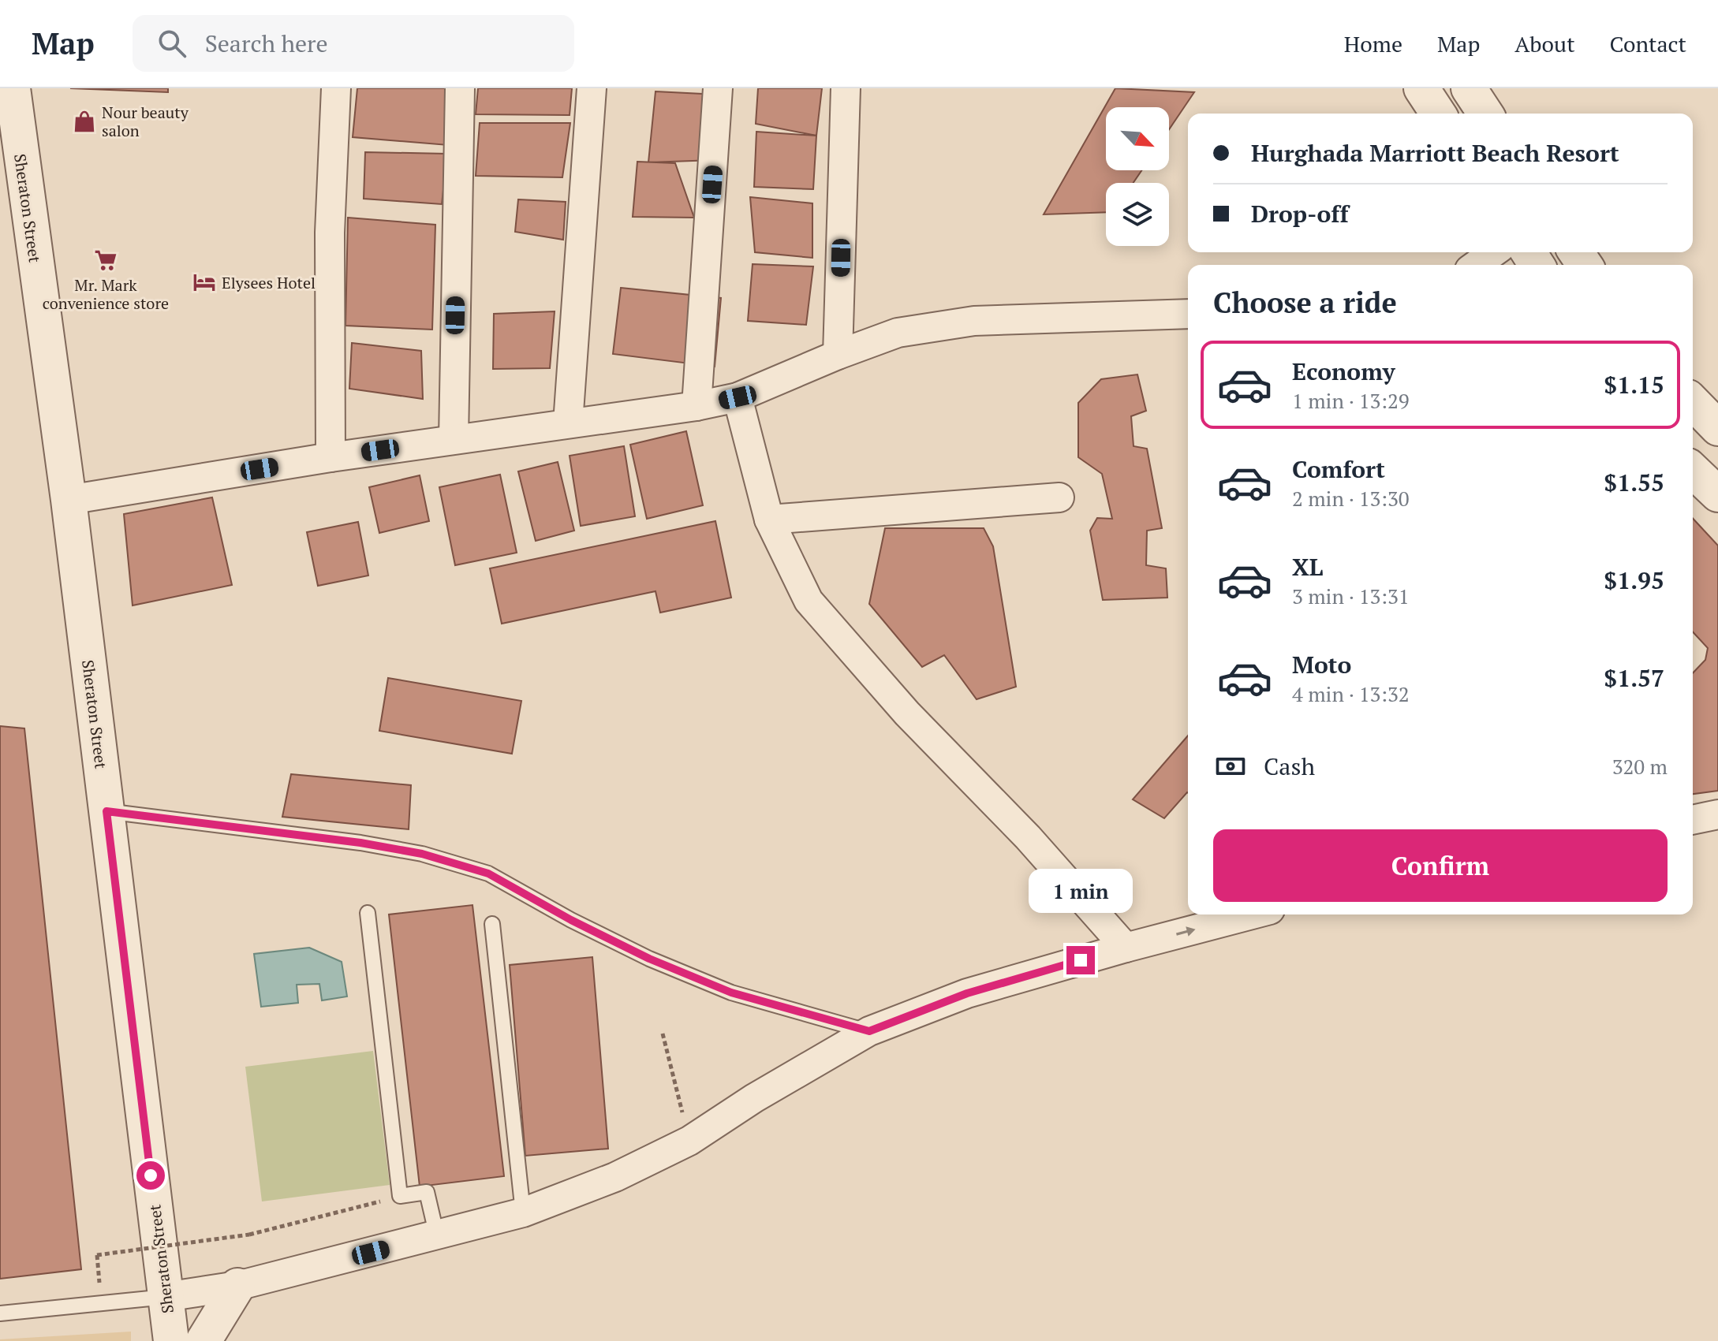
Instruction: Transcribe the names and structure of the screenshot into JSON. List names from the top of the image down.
{
  "streets": {
    "street": ["Sheraton Street"]
  },
  "places": {
    "shop": ["Nour beauty salon"],
    "supermarket": ["Mr. Mark convenience store"],
    "hotel": ["Elysees Hotel"]
  },
  "north": "bottom right",
  "page": {
    "header": "Map",
    "search": "Search here",
    "nav": [
      "Home",
      "Map",
      "About",
      "Contact"
    ],
    "banner": ["Hurghada Marriott Beach Resort", "Drop-off"],
    "heading": "Choose a ride",
    "list": [
      {
        "name": "Economy",
        "note": "1 min · 13:29",
        "value": "$1.15"
      },
      {
        "name": "Comfort",
        "note": "2 min · 13:30",
        "value": "$1.55"
      },
      {
        "name": "XL",
        "note": "3 min · 13:31",
        "value": "$1.95"
      },
      {
        "name": "Moto",
        "note": "4 min · 13:32",
        "value": "$1.57"
      }
    ],
    "pay": ["Cash", "320 m"],
    "buttons": "Confirm",
    "bubble": "1 min"
  }
}
